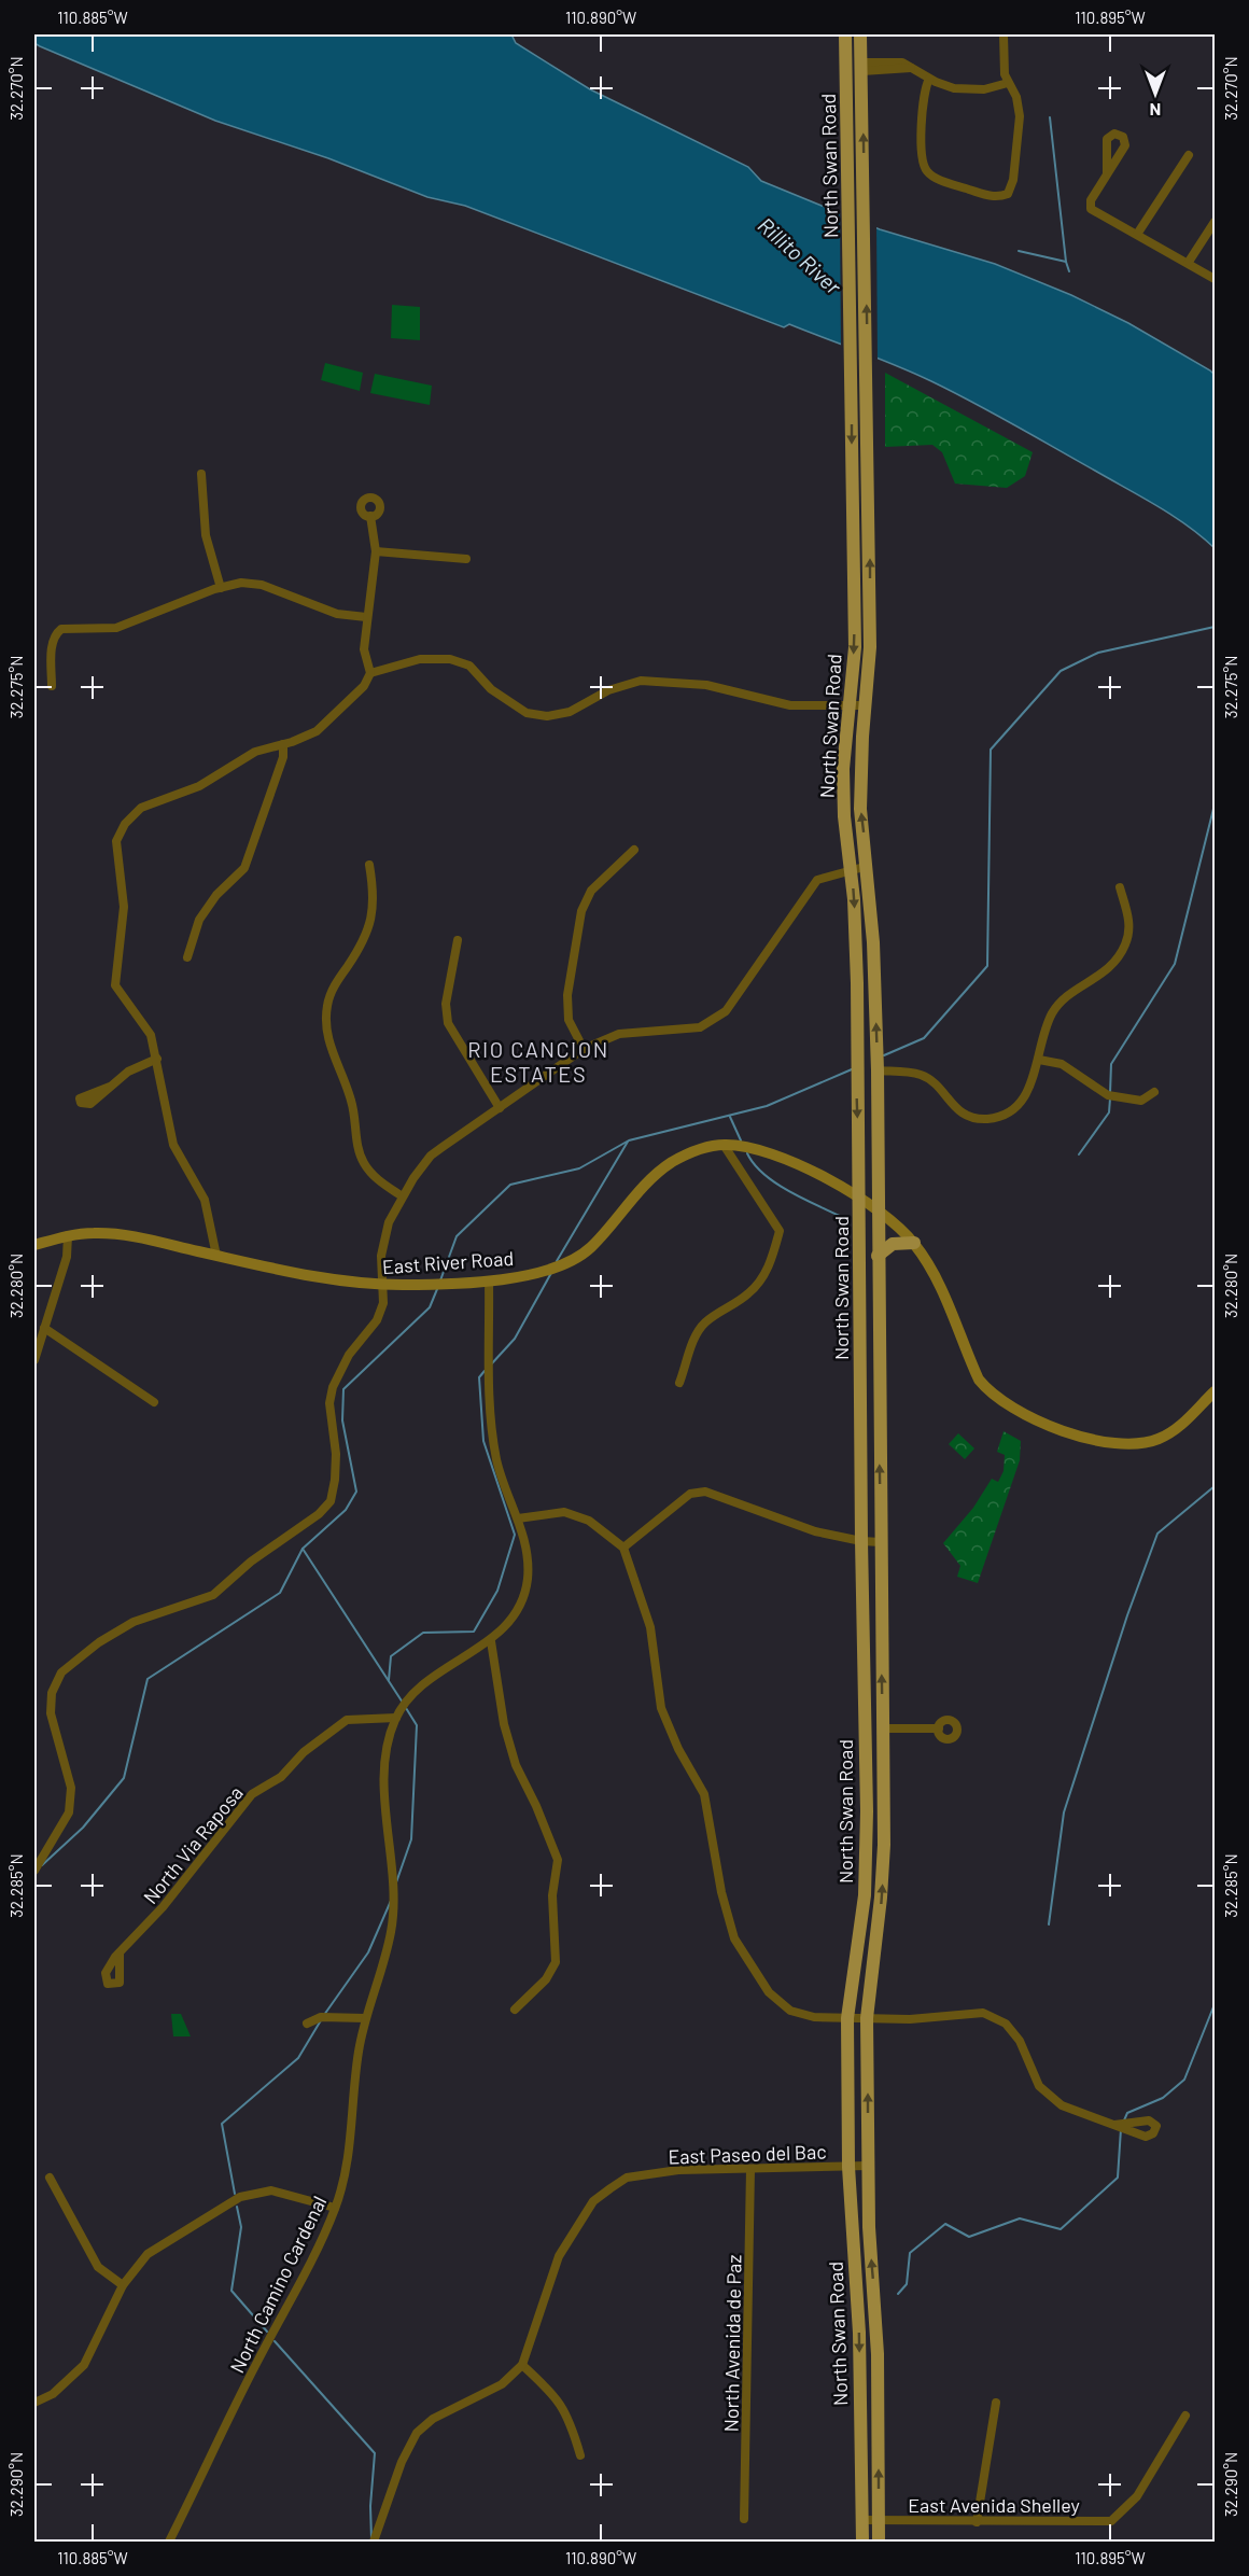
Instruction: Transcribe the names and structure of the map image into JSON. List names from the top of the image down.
{
  "streets": {
    "main road": ["North Swan Road"],
    "street": [
      "East River Road",
      "North Via Raposa",
      "East Paseo del Bac",
      "North Camino Cardenal",
      "North Avenida de Paz",
      "East Avenida Shelley"
    ]
  },
  "crossings": [
    ["North Swan Road", "East River Road"],
    ["North Swan Road", "East Paseo del Bac"],
    ["North Swan Road", "East Avenida Shelley"],
    ["East River Road", "North Camino Cardenal"],
    ["North Via Raposa", "North Camino Cardenal"],
    ["East Paseo del Bac", "North Avenida de Paz"]
  ],
  "districts": ["RIO CANCION ESTATES"],
  "water": ["Rillito River"],
  "north": "bottom",
  "coordinates": [
    "110.885°W",
    "110.890°W",
    "110.895°W",
    "32.270°N",
    "32.275°N",
    "32.280°N",
    "32.285°N",
    "32.290°N"
  ]
}
